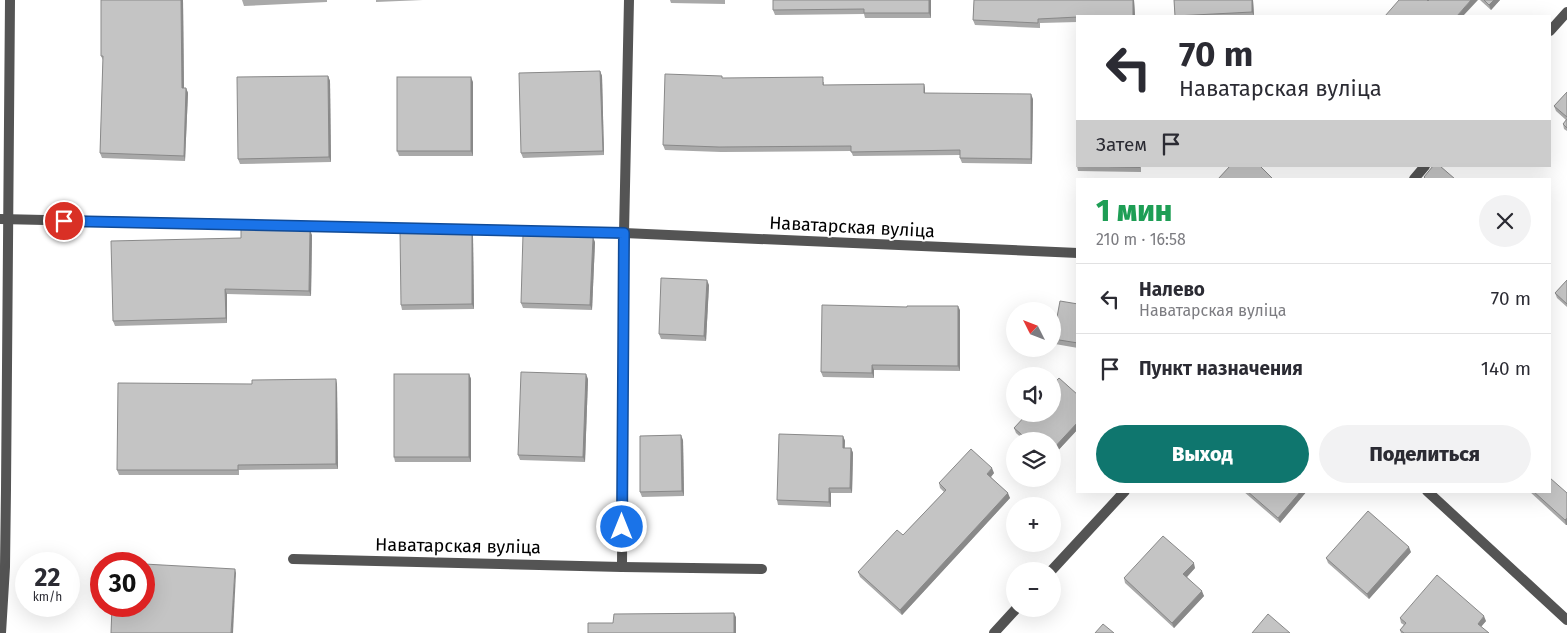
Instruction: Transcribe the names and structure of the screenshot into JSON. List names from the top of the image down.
{
  "streets": {
    "street": ["Наватарская вуліца"]
  },
  "north": "top left",
  "page": {
    "turn": ["70 m", "Наватарская вуліца"],
    "then": "Затем",
    "heading": ["1 мин", "210 m · 16:58"],
    "list": [
      {
        "name": "Налево",
        "note": "Наватарская вуліца",
        "value": "70 m"
      },
      {
        "name": "Пункт назначения",
        "value": "140 m"
      }
    ],
    "map_buttons": ["+", "−"],
    "buttons": ["Выход", "Поделиться"],
    "speed": "22 km/h",
    "limit": "30"
  }
}
